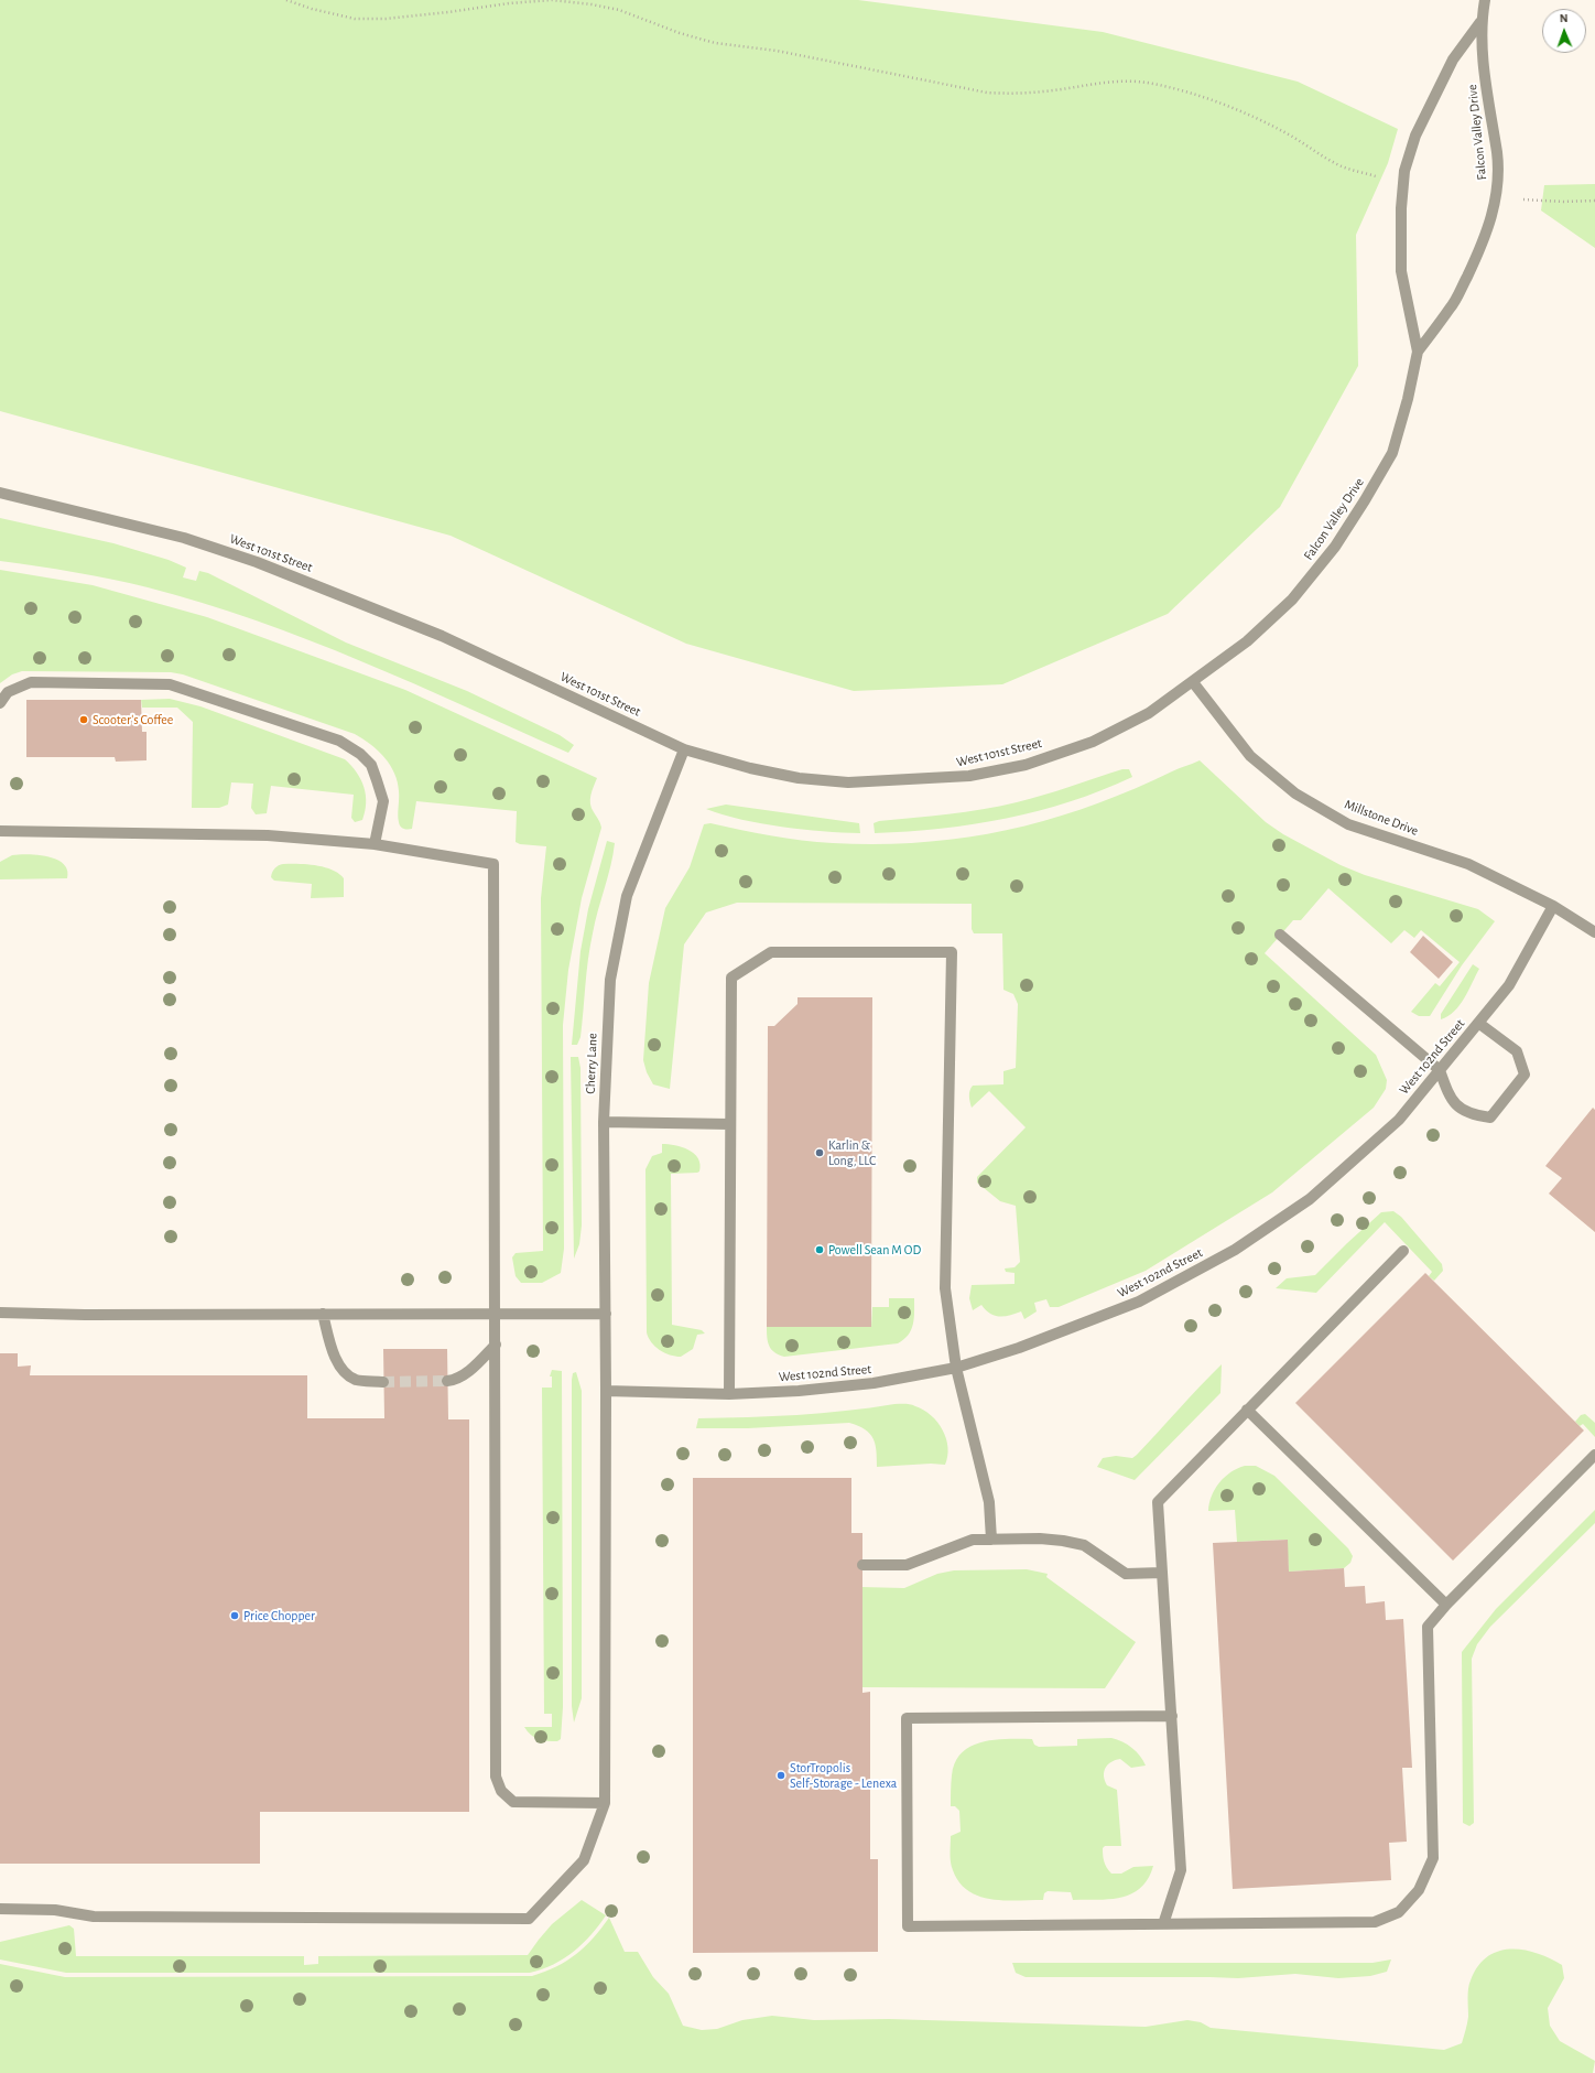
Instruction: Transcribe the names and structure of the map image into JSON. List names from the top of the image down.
{
  "streets": {
    "street": [
      "Falcon Valley Drive",
      "West 101st Street",
      "Millstone Drive",
      "West 102nd Street",
      "Cherry Lane"
    ]
  },
  "crossings": [
    ["Falcon Valley Drive", "West 101st Street"],
    ["Falcon Valley Drive", "Millstone Drive"],
    ["West 101st Street", "Millstone Drive"],
    ["West 101st Street", "Cherry Lane"],
    ["Millstone Drive", "West 102nd Street"],
    ["West 102nd Street", "Cherry Lane"]
  ],
  "places": [
    "Scooter's Coffee",
    "Karlin & Long, LLC",
    "Powell Sean M OD",
    "Price Chopper",
    "StorTropolis Self-Storage - Lenexa"
  ],
  "north": "top"
}
